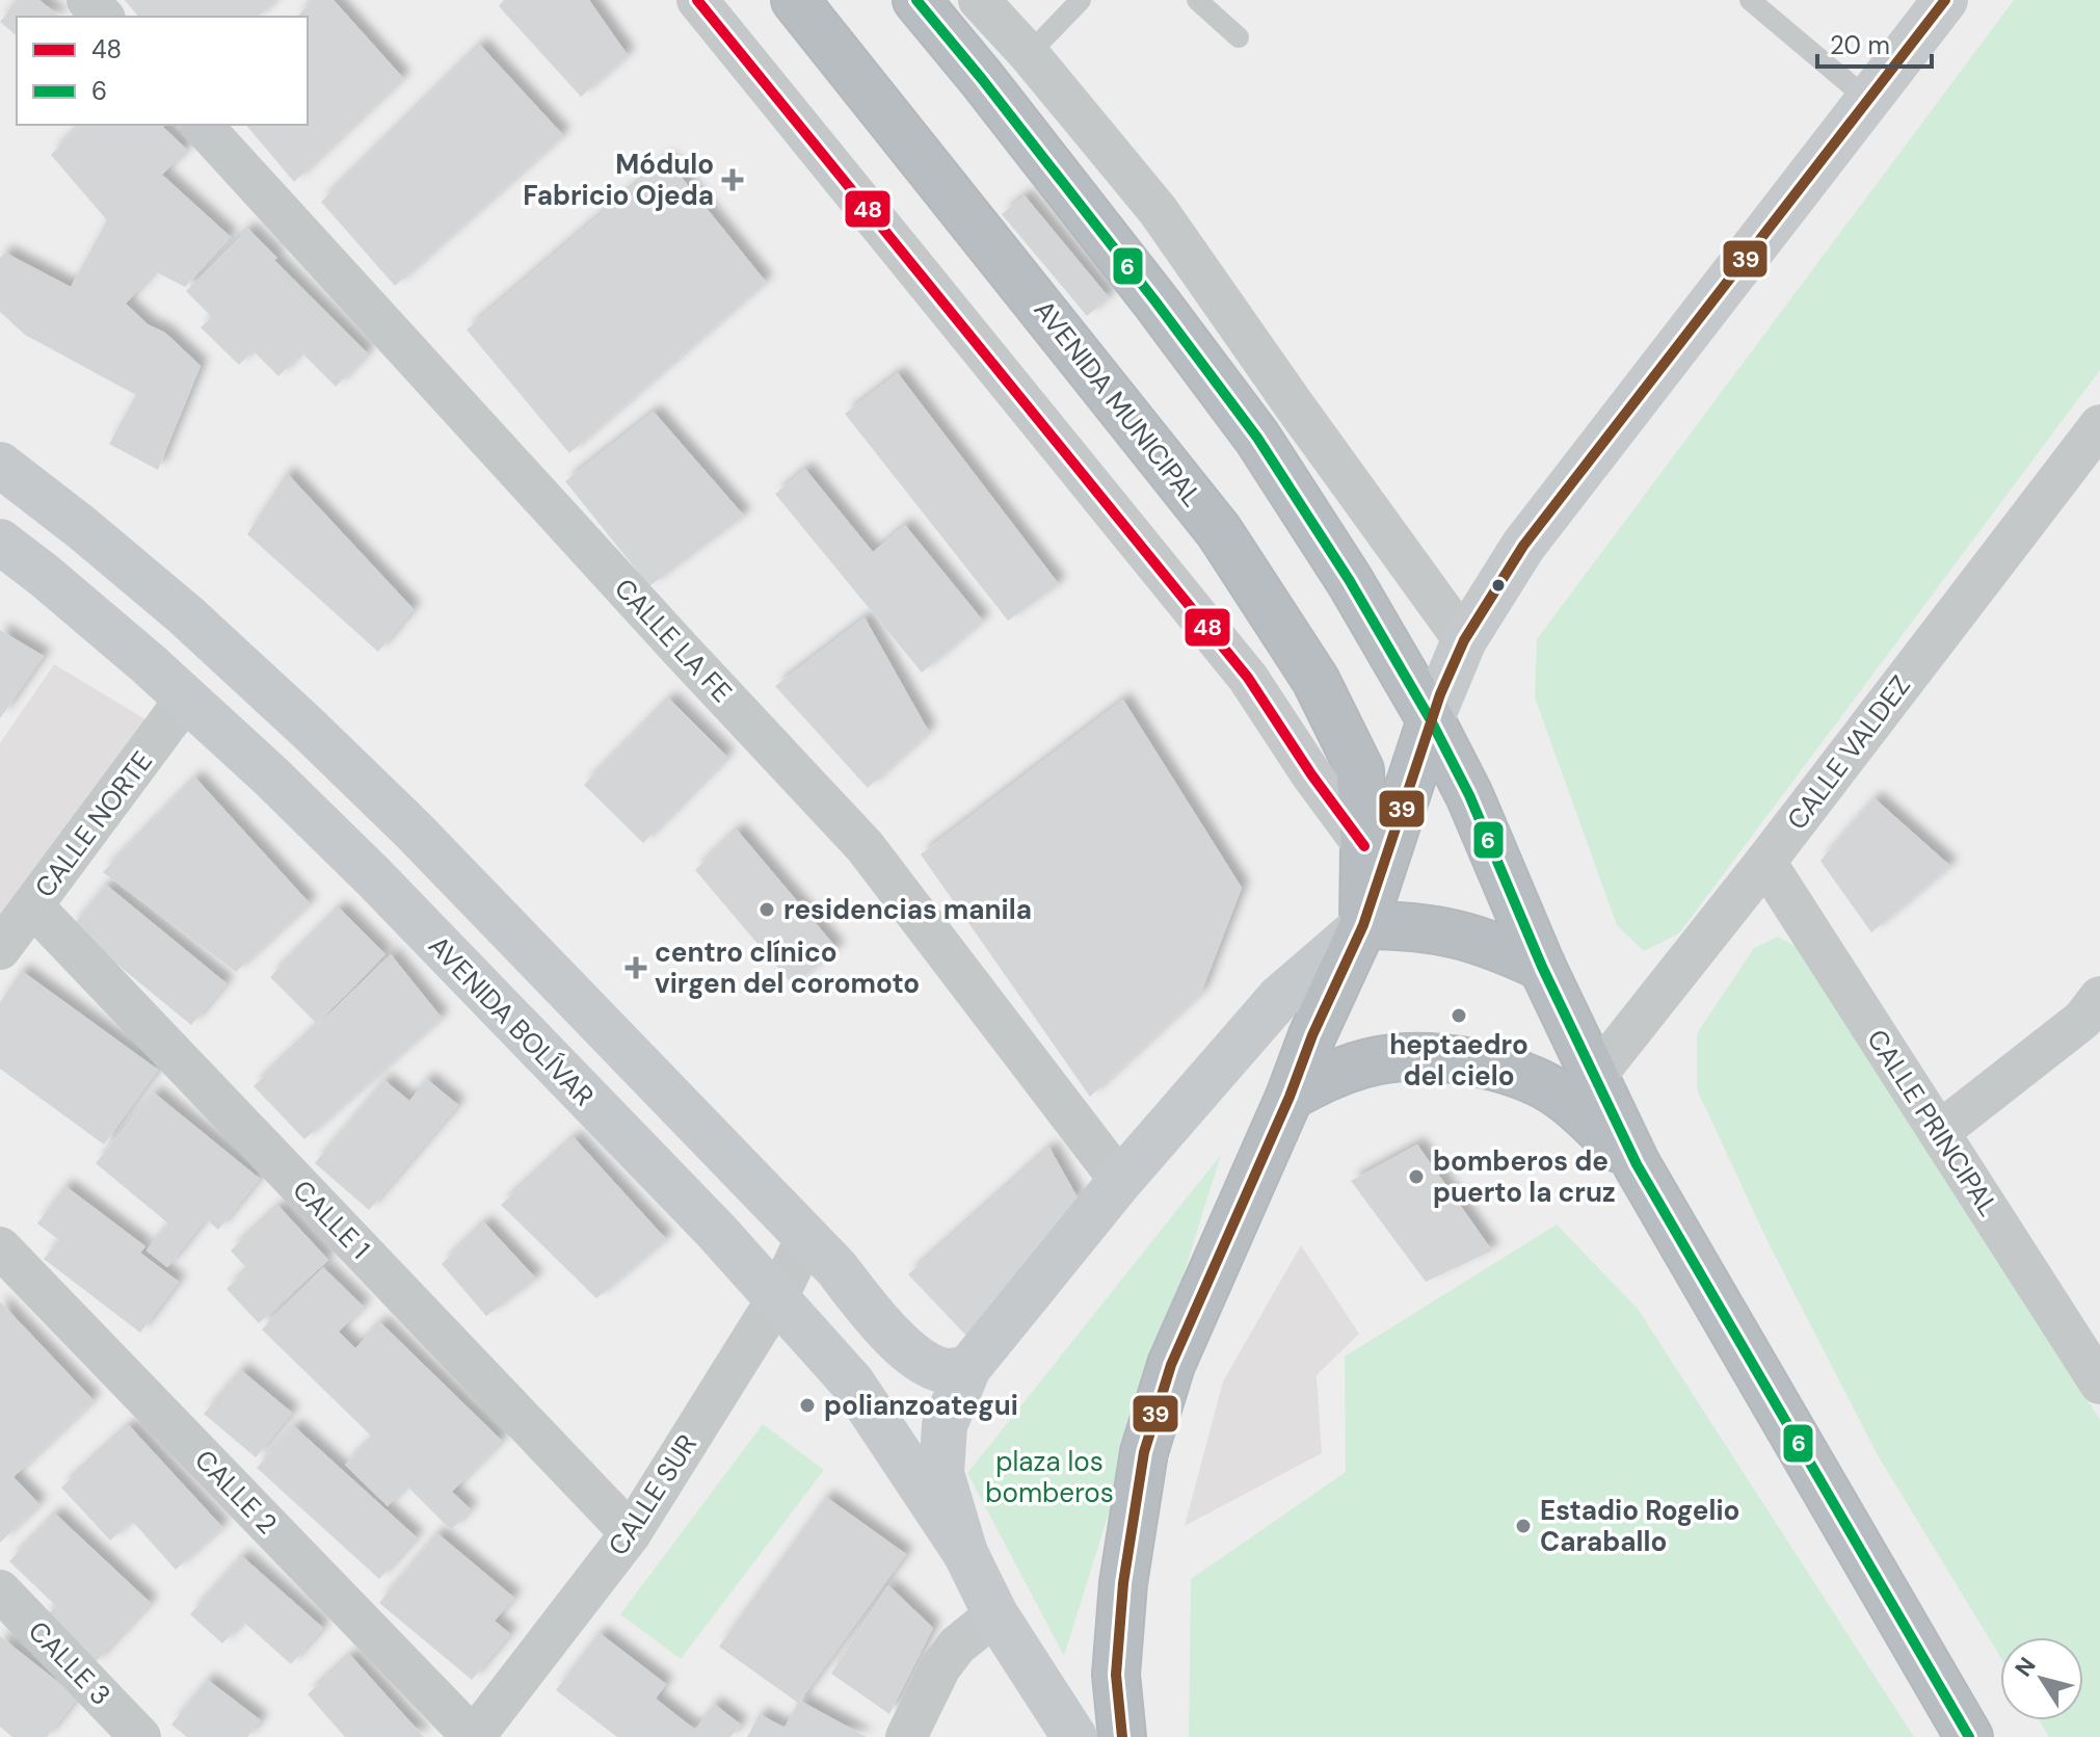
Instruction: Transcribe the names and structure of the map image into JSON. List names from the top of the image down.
{
  "streets": {
    "highway": ["AVENIDA MUNICIPAL"],
    "street": [
      "CALLE LA FE",
      "CALLE VALDEZ",
      "CALLE NORTE",
      "AVENIDA BOLÍVAR",
      "CALLE PRINCIPAL",
      "CALLE 1",
      "CALLE 2",
      "CALLE SUR",
      "CALLE 3"
    ]
  },
  "crossings": [
    ["CALLE VALDEZ", "CALLE PRINCIPAL"],
    ["CALLE NORTE", "AVENIDA BOLÍVAR"],
    ["CALLE NORTE", "CALLE 1"],
    ["AVENIDA BOLÍVAR", "CALLE SUR"],
    ["CALLE 1", "CALLE SUR"],
    ["CALLE 2", "CALLE SUR"]
  ],
  "parks": ["plaza los bomberos"],
  "places": {
    "health": ["Módulo Fabricio Ojeda", "centro clínico virgen del coromoto"],
    "other": [
      "residencias manila",
      "heptaedro del cielo",
      "bomberos de puerto la cruz",
      "polianzoategui",
      "Estadio Rogelio Caraballo"
    ]
  },
  "lines": ["transit line 48", "transit line 6", "transit line 39"],
  "legend": ["48", "6"],
  "scale_bar": "20 m",
  "north": "top left"
}
